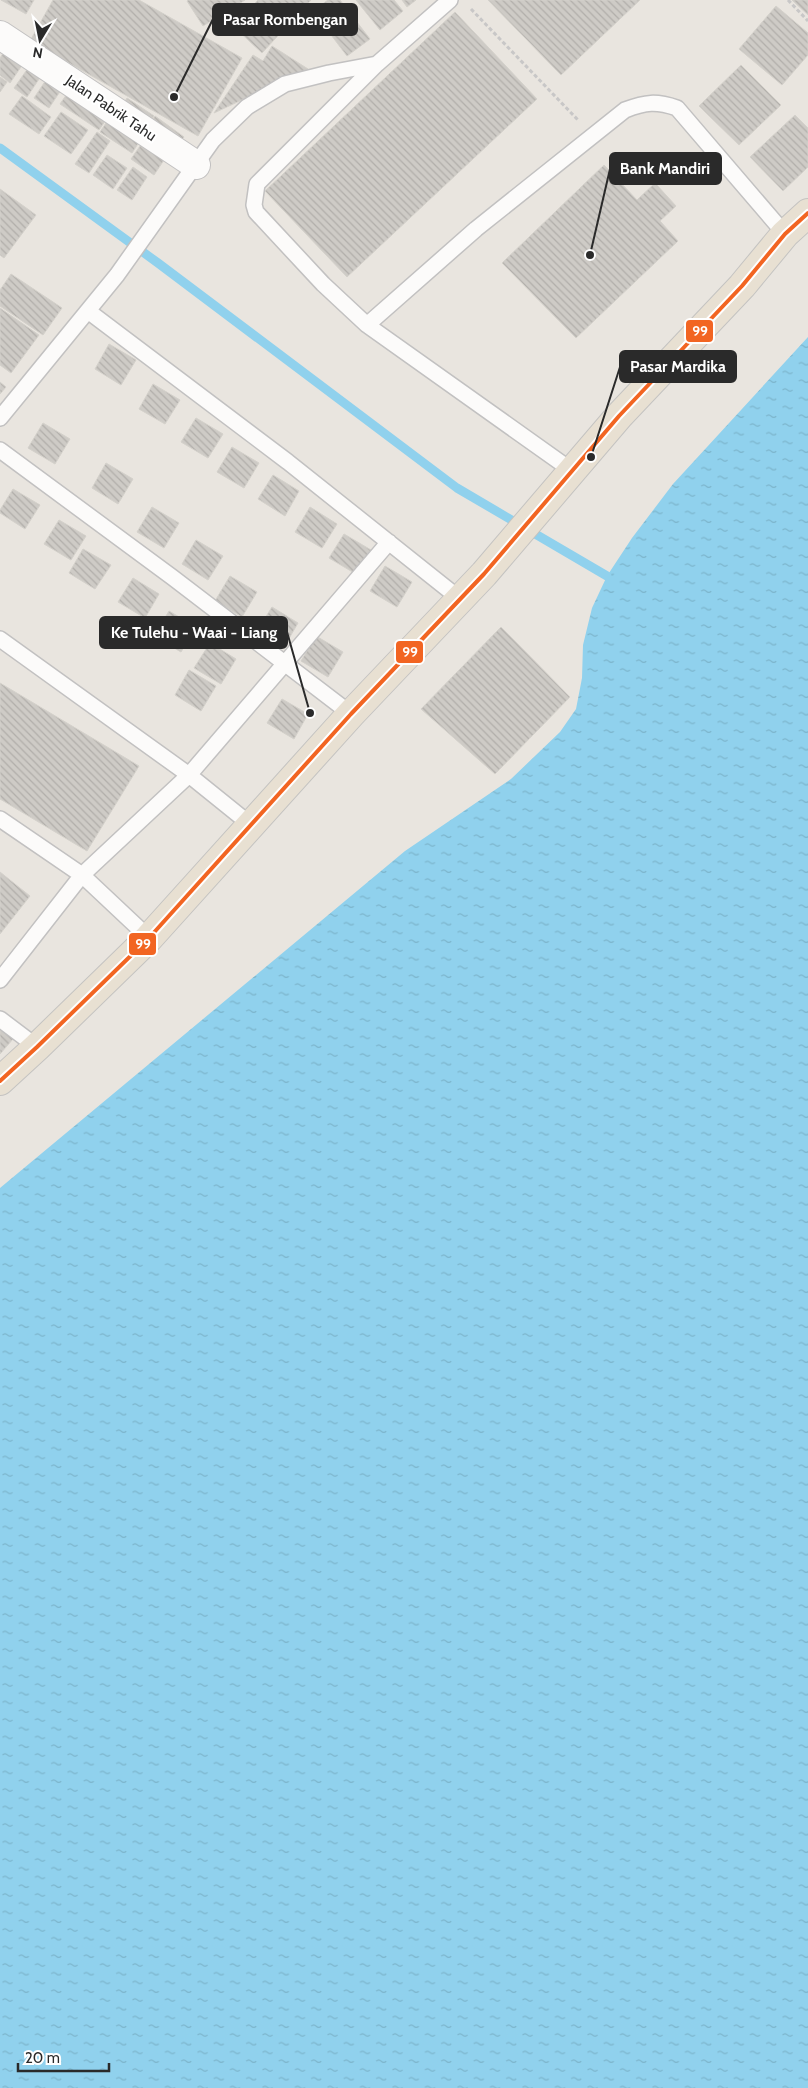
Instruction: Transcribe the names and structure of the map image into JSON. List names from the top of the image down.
{
  "streets": {
    "street": ["Jalan Pabrik Tahu"]
  },
  "places": [
    "Pasar Rombengan",
    "Bank Mandiri",
    "Pasar Mardika",
    "Ke Tulehu - Waai - Liang"
  ],
  "lines": ["transit line 99"],
  "scale_bar": "20 m",
  "north": "bottom"
}
